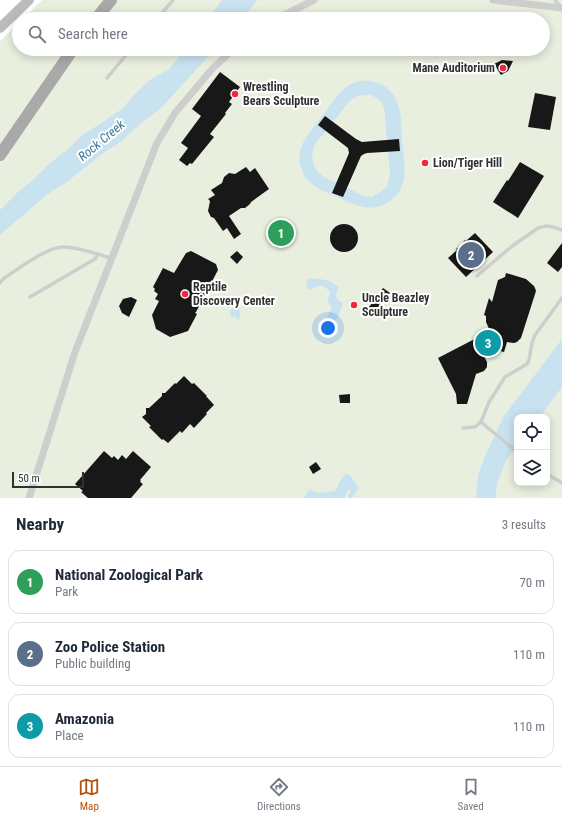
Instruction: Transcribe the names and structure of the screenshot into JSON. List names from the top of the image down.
{
  "water": ["Rock Creek"],
  "places": [
    "Mane Auditorium",
    "Wrestling Bears Sculpture",
    "Lion/Tiger Hill",
    "Reptile Discovery Center",
    "Uncle Beazley Sculpture"
  ],
  "scale_bar": "50 m",
  "page": {
    "search": "Search here",
    "pins": ["1", "2", "3"],
    "scale": "50 m",
    "heading": ["Nearby", "3 results"],
    "list": [
      {
        "mark": "1",
        "name": "National Zoological Park",
        "note": "Park",
        "value": "70 m"
      },
      {
        "mark": "2",
        "name": "Zoo Police Station",
        "note": "Public building",
        "value": "110 m"
      },
      {
        "mark": "3",
        "name": "Amazonia",
        "note": "Place",
        "value": "110 m"
      }
    ],
    "nav": ["Map", "Directions", "Saved"]
  }
}
